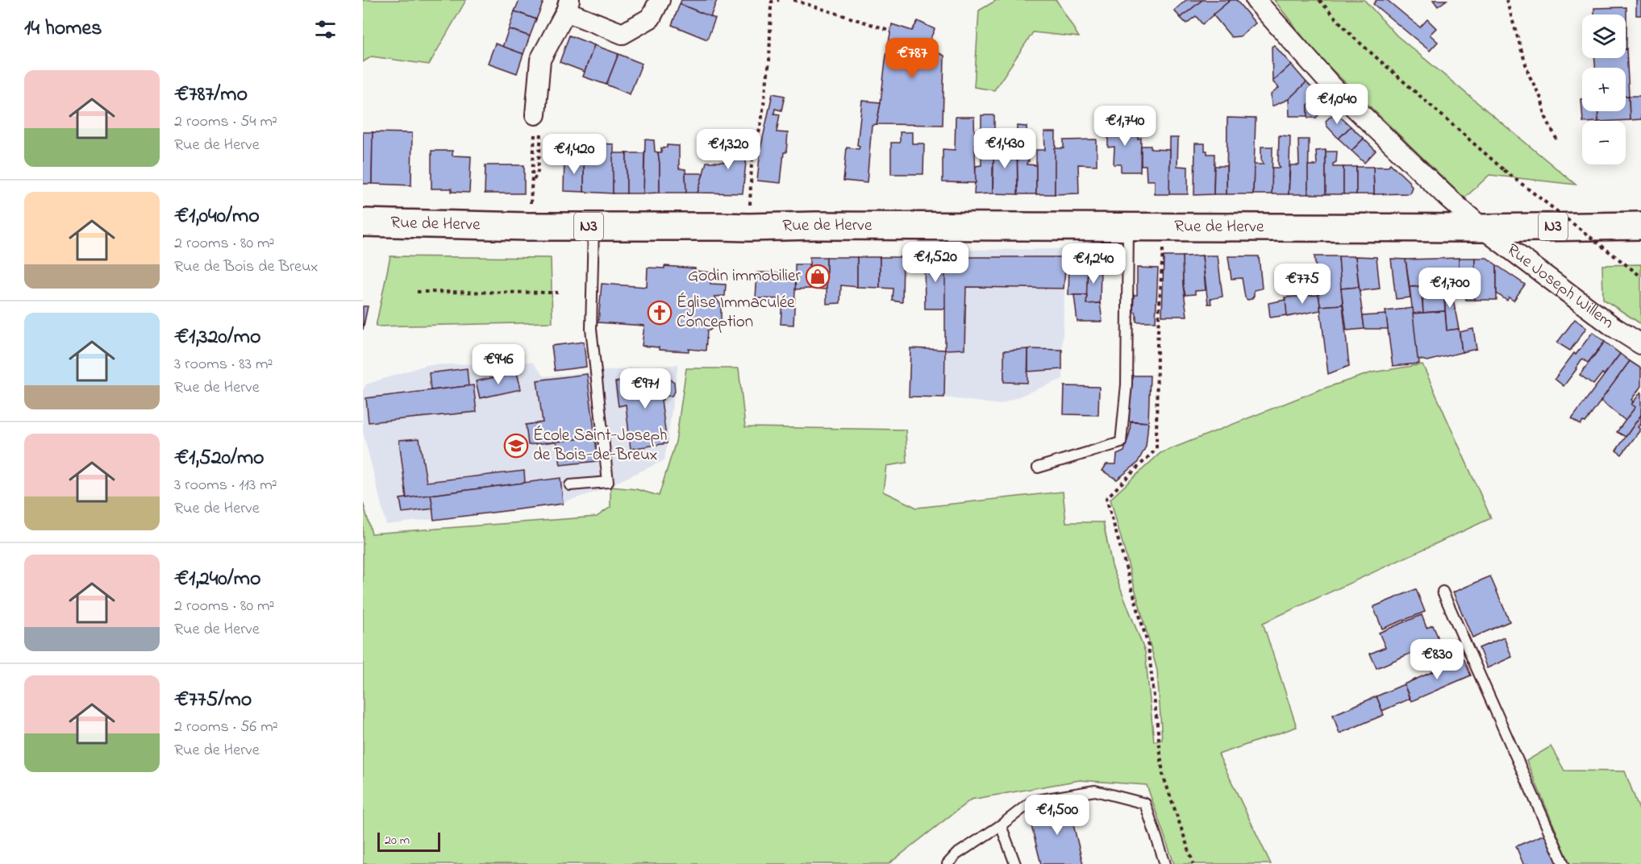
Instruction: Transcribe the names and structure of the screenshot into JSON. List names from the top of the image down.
{
  "streets": {
    "main road": ["Rue de Herve", "N3"],
    "street": ["Rue Joseph Willem"]
  },
  "crossings": [
    ["Rue de Herve", "Rue Joseph Willem"]
  ],
  "places": {
    "shop": ["Godin immobilier"],
    "church": ["Église Immaculée Conception"],
    "school or university": ["École Saint-Joseph de Bois-de-Breux"]
  },
  "scale_bar": "20 m",
  "page": {
    "heading": "14 homes",
    "map_buttons": ["+", "−"],
    "price": [
      "€787",
      "€1,040",
      "€1,740",
      "€1,430",
      "€1,320",
      "€1,420",
      "€1,520",
      "€1,240",
      "€775",
      "€1,700",
      "€946",
      "€971",
      "€830",
      "€1,500"
    ],
    "list": [
      {
        "name": "€787/mo",
        "note": "2 rooms · 54 m² · Rue de Herve"
      },
      {
        "name": "€1,040/mo",
        "note": "2 rooms · 80 m² · Rue de Bois de Breux"
      },
      {
        "name": "€1,320/mo",
        "note": "3 rooms · 83 m² · Rue de Herve"
      },
      {
        "name": "€1,520/mo",
        "note": "3 rooms · 113 m² · Rue de Herve"
      },
      {
        "name": "€1,240/mo",
        "note": "2 rooms · 80 m² · Rue de Herve"
      },
      {
        "name": "€775/mo",
        "note": "2 rooms · 56 m² · Rue de Herve"
      }
    ],
    "scale": "20 m"
  }
}
